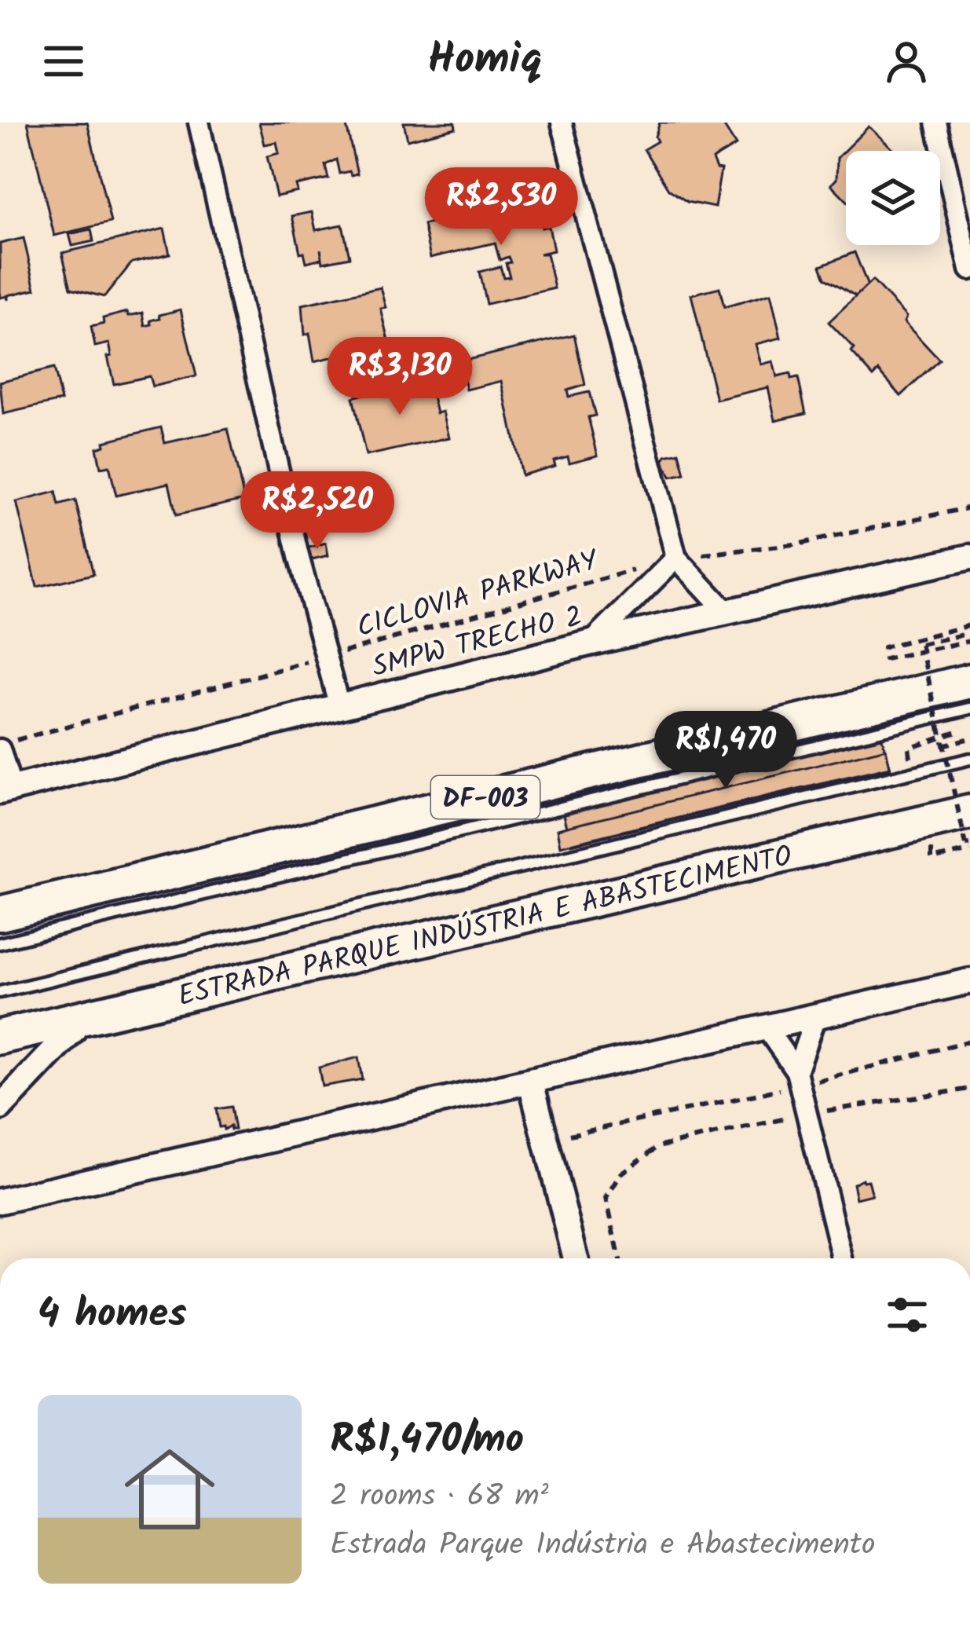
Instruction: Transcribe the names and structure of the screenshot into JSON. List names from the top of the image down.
{
  "streets": {
    "highway": ["DF-003", "ESTRADA PARQUE INDÚSTRIA E ABASTECIMENTO"],
    "street": ["SMPW TRECHO 2"],
    "path": ["CICLOVIA PARKWAY"]
  },
  "page": {
    "header": "Homiq",
    "price": [
      "R$2,530",
      "R$3,130",
      "R$2,520",
      "R$1,470"
    ],
    "heading": "4 homes",
    "list": [
      {
        "name": "R$1,470/mo",
        "note": "2 rooms · 68 m² · Estrada Parque Indústria e Abastecimento"
      }
    ]
  }
}
